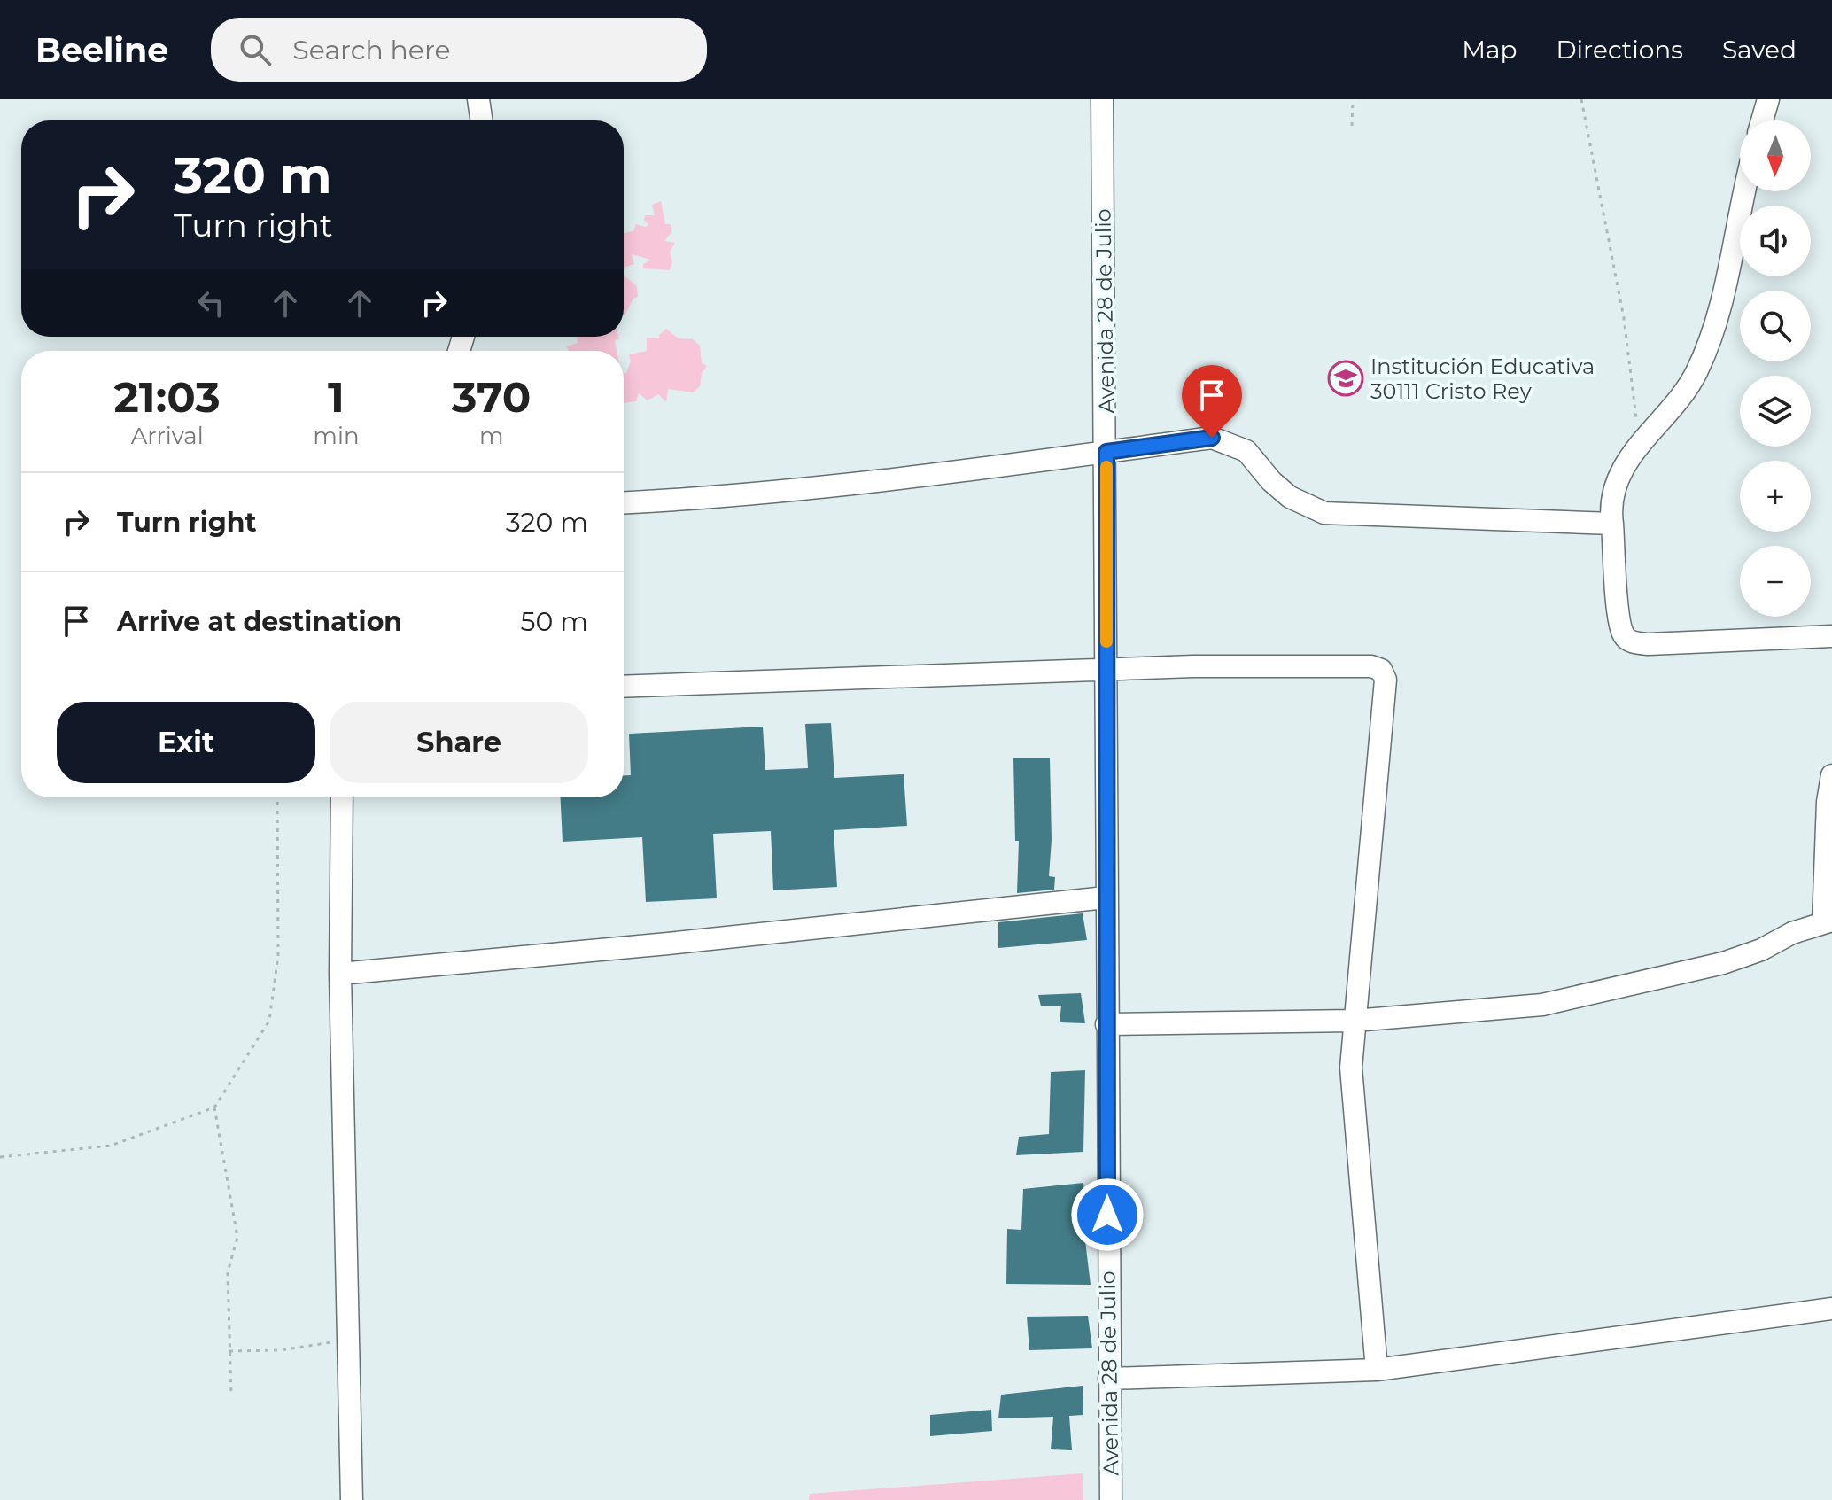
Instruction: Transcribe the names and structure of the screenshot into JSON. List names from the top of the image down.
{
  "streets": {
    "street": ["Avenida 28 de Julio"]
  },
  "places": {
    "school or university": ["Institución Educativa 30111 Cristo Rey"]
  },
  "north": "bottom",
  "page": {
    "header": "Beeline",
    "search": "Search here",
    "nav": ["Map", "Directions", "Saved"],
    "map_buttons": ["+", "−"],
    "turn": ["320 m", "Turn right"],
    "eta": [
      "21:03",
      "Arrival",
      "1",
      "min",
      "370",
      "m"
    ],
    "list": [
      {
        "name": "Turn right",
        "value": "320 m"
      },
      {
        "name": "Arrive at destination",
        "value": "50 m"
      }
    ],
    "buttons": ["Exit", "Share"]
  }
}
